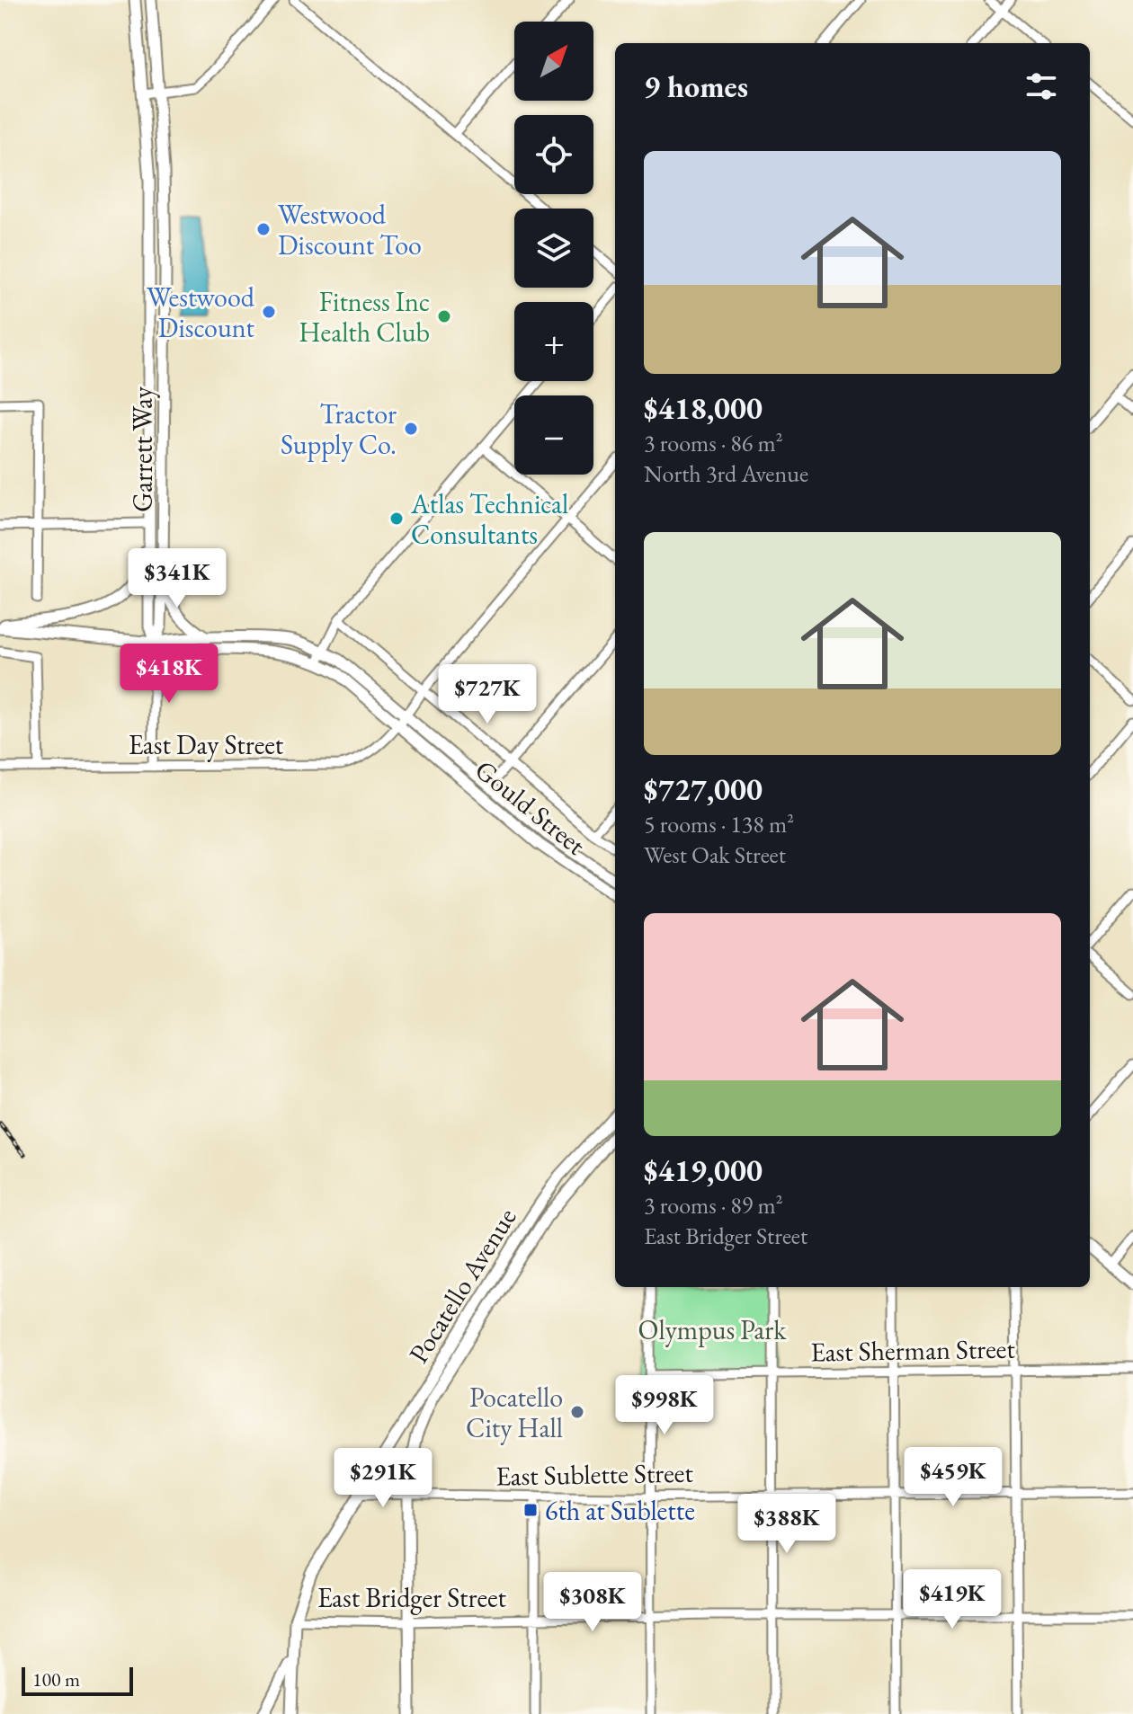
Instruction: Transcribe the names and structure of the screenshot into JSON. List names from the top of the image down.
{
  "streets": {
    "main road": ["Garrett Way", "Gould Street", "Pocatello Avenue"],
    "street": [
      "East Day Street",
      "East Sherman Street",
      "East Sublette Street",
      "East Bridger Street"
    ]
  },
  "crossings": [
    ["Garrett Way", "Gould Street"],
    ["East Day Street", "Gould Street"],
    ["Pocatello Avenue", "East Sublette Street"],
    ["Pocatello Avenue", "East Bridger Street"]
  ],
  "parks": ["Olympus Park"],
  "places": {
    "other": [
      "Westwood Discount Too",
      "Westwood Discount",
      "Fitness Inc Health Club",
      "Tractor Supply Co.",
      "Atlas Technical Consultants",
      "Pocatello City Hall"
    ],
    "transit": ["6th at Sublette"]
  },
  "scale_bar": "100 m",
  "north": "top right",
  "page": {
    "map_buttons": ["+", "−"],
    "heading": "9 homes",
    "list": [
      {
        "name": "$418,000",
        "note": "3 rooms · 86 m² · North 3rd Avenue"
      },
      {
        "name": "$727,000",
        "note": "5 rooms · 138 m² · West Oak Street"
      },
      {
        "name": "$419,000",
        "note": "3 rooms · 89 m² · East Bridger Street"
      }
    ],
    "price": [
      "$341K",
      "$418K",
      "$727K",
      "$998K",
      "$459K",
      "$291K",
      "$388K",
      "$419K",
      "$308K"
    ],
    "scale": "100 m"
  }
}
